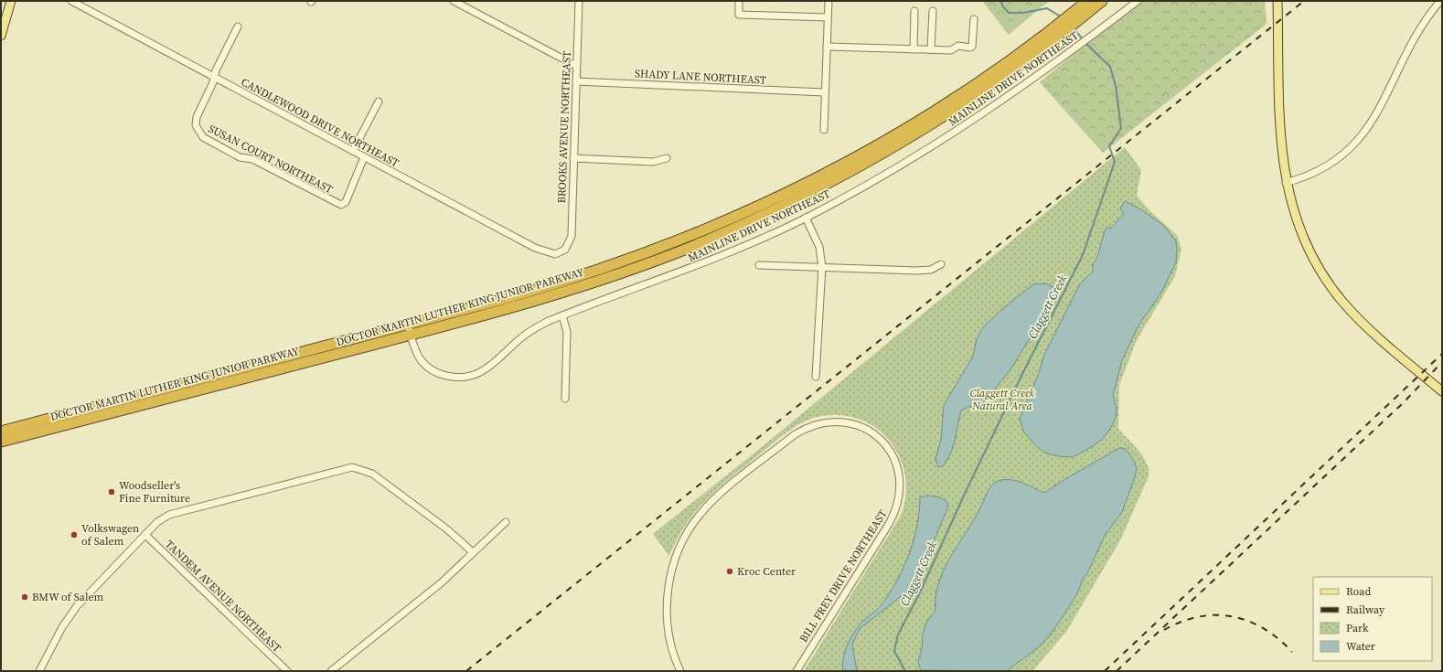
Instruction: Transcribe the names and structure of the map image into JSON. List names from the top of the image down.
{
  "streets": {
    "highway": ["DOCTOR MARTIN LUTHER KING JUNIOR PARKWAY"],
    "street": [
      "SHADY LANE NORTHEAST",
      "MAINLINE DRIVE NORTHEAST",
      "CANDLEWOOD DRIVE NORTHEAST",
      "BROOKS AVENUE NORTHEAST",
      "SUSAN COURT NORTHEAST",
      "BILL FREY DRIVE NORTHEAST",
      "TANDEM AVENUE NORTHEAST"
    ]
  },
  "crossings": [
    ["SHADY LANE NORTHEAST", "BROOKS AVENUE NORTHEAST"],
    ["MAINLINE DRIVE NORTHEAST", "DOCTOR MARTIN LUTHER KING JUNIOR PARKWAY"],
    ["CANDLEWOOD DRIVE NORTHEAST", "BROOKS AVENUE NORTHEAST"],
    ["CANDLEWOOD DRIVE NORTHEAST", "SUSAN COURT NORTHEAST"]
  ],
  "water": ["Claggett Creek"],
  "parks": ["Claggett Creek Natural Area"],
  "places": [
    "Woodseller's Fine Furniture",
    "Volkswagen of Salem",
    "Kroc Center",
    "BMW of Salem"
  ],
  "legend": [
    "Road",
    "Railway",
    "Park",
    "Water"
  ]
}
